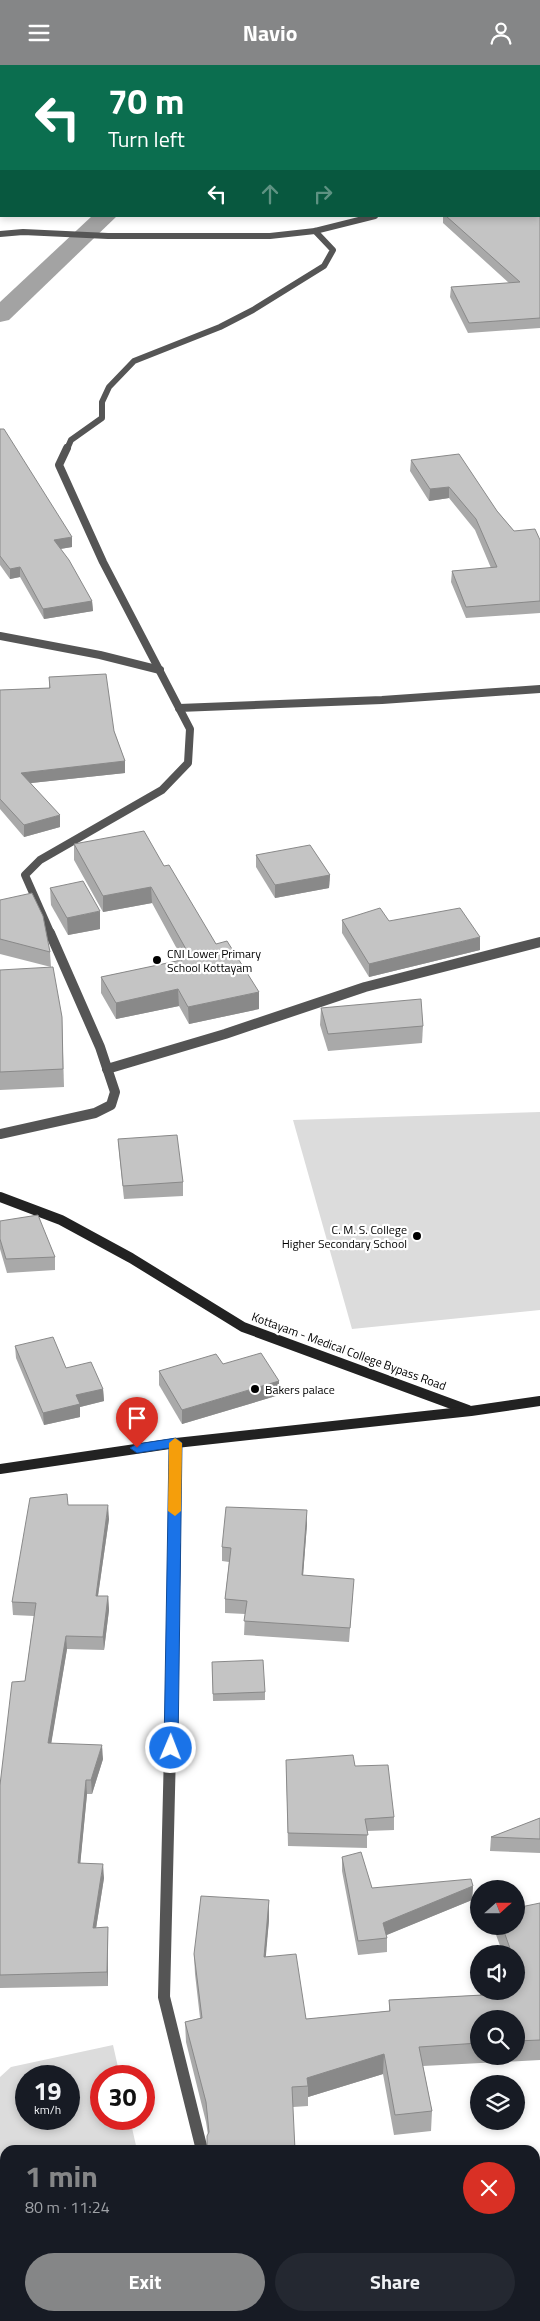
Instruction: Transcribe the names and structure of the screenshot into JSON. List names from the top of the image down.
{
  "streets": {
    "main road": ["Kottayam - Medical College Bypass Road"]
  },
  "places": ["CNI Lower Primary School Kottayam", "C. M. S. College Higher Secondary School", "Bakers palace"],
  "north": "right",
  "page": {
    "header": "Navio",
    "turn": ["70 m", "Turn left"],
    "speed": "19 km/h",
    "limit": "30",
    "heading": ["1 min", "80 m · 11:24"],
    "buttons": ["Exit", "Share"]
  }
}
